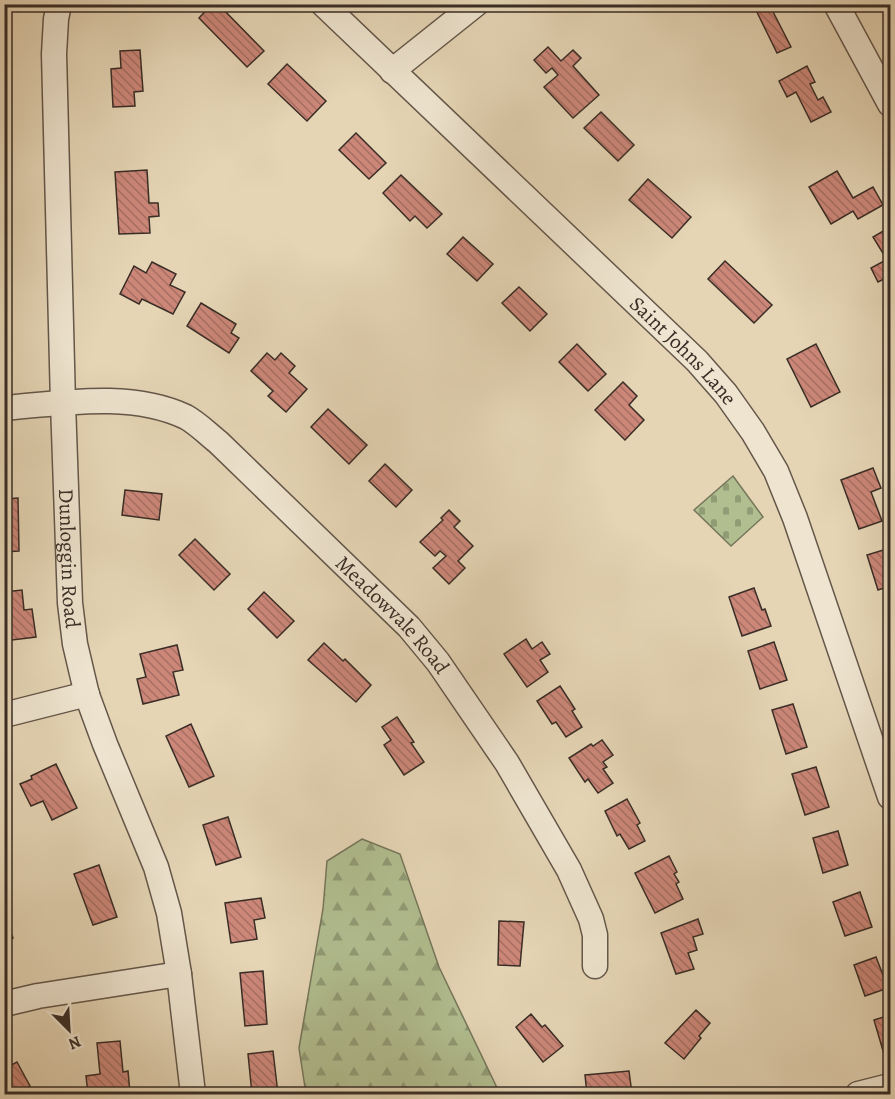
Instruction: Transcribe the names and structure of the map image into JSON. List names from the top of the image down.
{
  "streets": {
    "street": ["Saint Johns Lane", "Dunloggin Road", "Meadowvale Road"]
  },
  "crossings": [
    ["Dunloggin Road", "Meadowvale Road"]
  ],
  "north": "bottom right"
}
